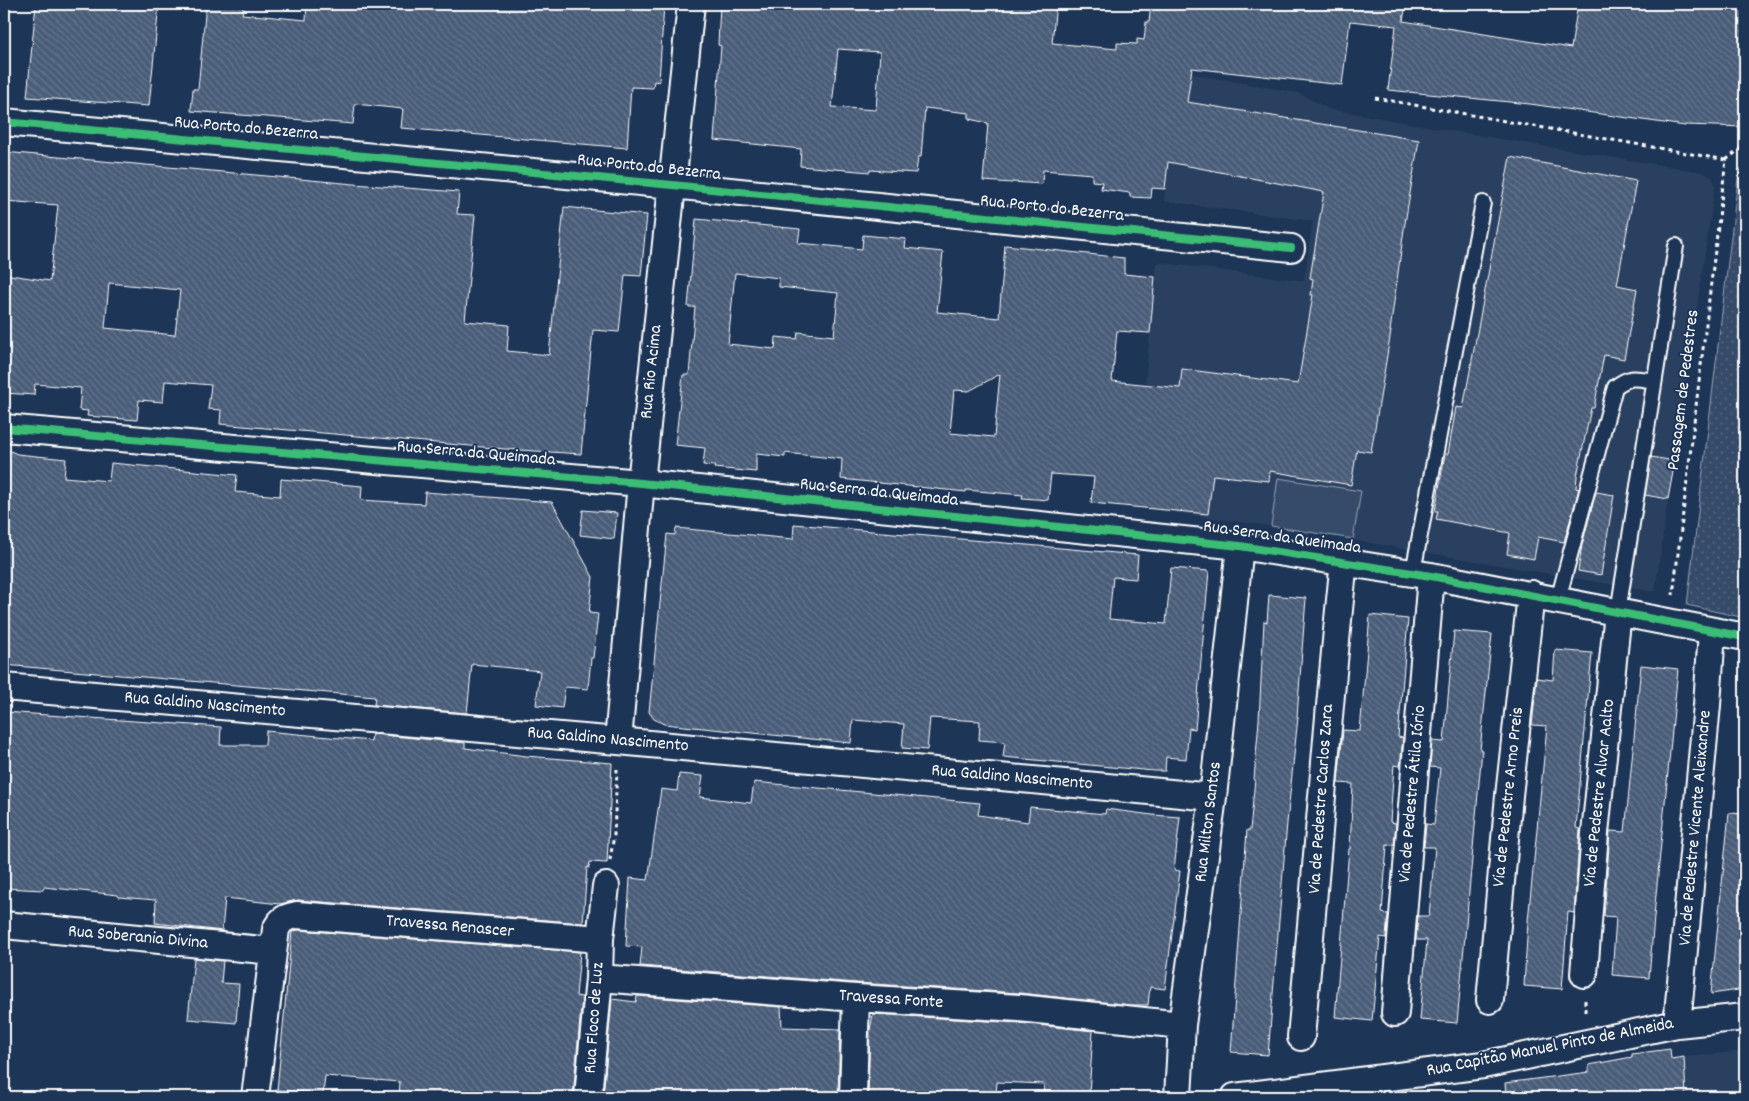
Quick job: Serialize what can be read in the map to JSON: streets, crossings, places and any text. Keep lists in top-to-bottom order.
{
  "streets": {
    "street": [
      "Rua Porto do Bezerra",
      "Rua Rio Acima",
      "Rua Serra da Queimada",
      "Rua Galdino Nascimento",
      "Via de Pedestre Alvar Aalto",
      "Via de Pedestre Átila Iório",
      "Via de Pedestre Arno Preis",
      "Via de Pedestre Carlos Zara",
      "Rua Milton Santos",
      "Via de Pedestre Vicente Aleixandre",
      "Travessa Renascer",
      "Rua Soberania Divina",
      "Travessa Fonte",
      "Rua Floco de Luz",
      "Rua Capitão Manuel Pinto de Almeida"
    ],
    "path": ["Passagem de Pedestres"]
  },
  "crossings": [
    ["Rua Porto do Bezerra", "Rua Rio Acima"],
    ["Rua Rio Acima", "Rua Serra da Queimada"],
    ["Rua Rio Acima", "Rua Galdino Nascimento"],
    ["Passagem de Pedestres", "Rua Serra da Queimada"],
    ["Rua Serra da Queimada", "Via de Pedestre Alvar Aalto"],
    ["Rua Serra da Queimada", "Via de Pedestre Átila Iório"],
    ["Rua Serra da Queimada", "Via de Pedestre Arno Preis"],
    ["Rua Serra da Queimada", "Via de Pedestre Carlos Zara"],
    ["Rua Serra da Queimada", "Rua Milton Santos"],
    ["Rua Serra da Queimada", "Via de Pedestre Vicente Aleixandre"],
    ["Rua Galdino Nascimento", "Rua Milton Santos"],
    ["Rua Milton Santos", "Travessa Fonte"],
    ["Via de Pedestre Vicente Aleixandre", "Rua Capitão Manuel Pinto de Almeida"],
    ["Travessa Renascer", "Rua Soberania Divina"],
    ["Travessa Renascer", "Rua Floco de Luz"],
    ["Travessa Fonte", "Rua Floco de Luz"]
  ]
}
